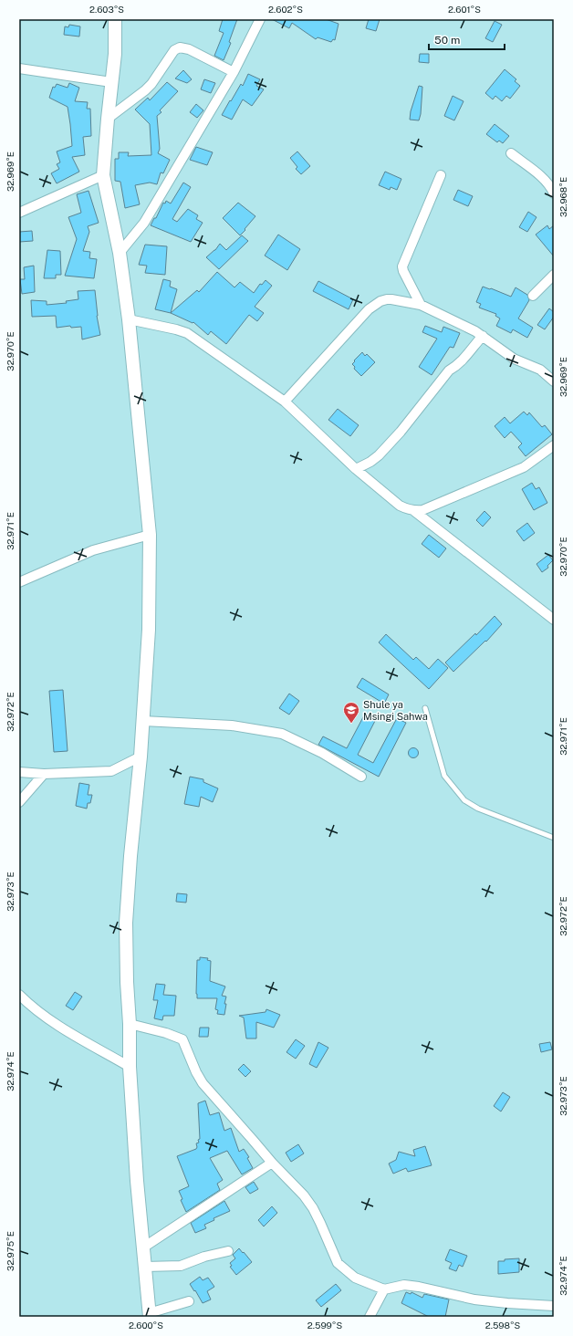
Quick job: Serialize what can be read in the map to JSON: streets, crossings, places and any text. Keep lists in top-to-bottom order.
{
  "places": {
    "school or university": ["Shule ya Msingi Sahwa"]
  },
  "scale_bar": "50 m",
  "coordinates": [
    "2.603°S",
    "2.602°S",
    "2.601°S",
    "32.969°E",
    "32.968°E",
    "32.970°E",
    "32.971°E",
    "32.972°E",
    "32.973°E",
    "32.974°E",
    "32.975°E",
    "2.600°S",
    "2.599°S",
    "2.598°S"
  ]
}
